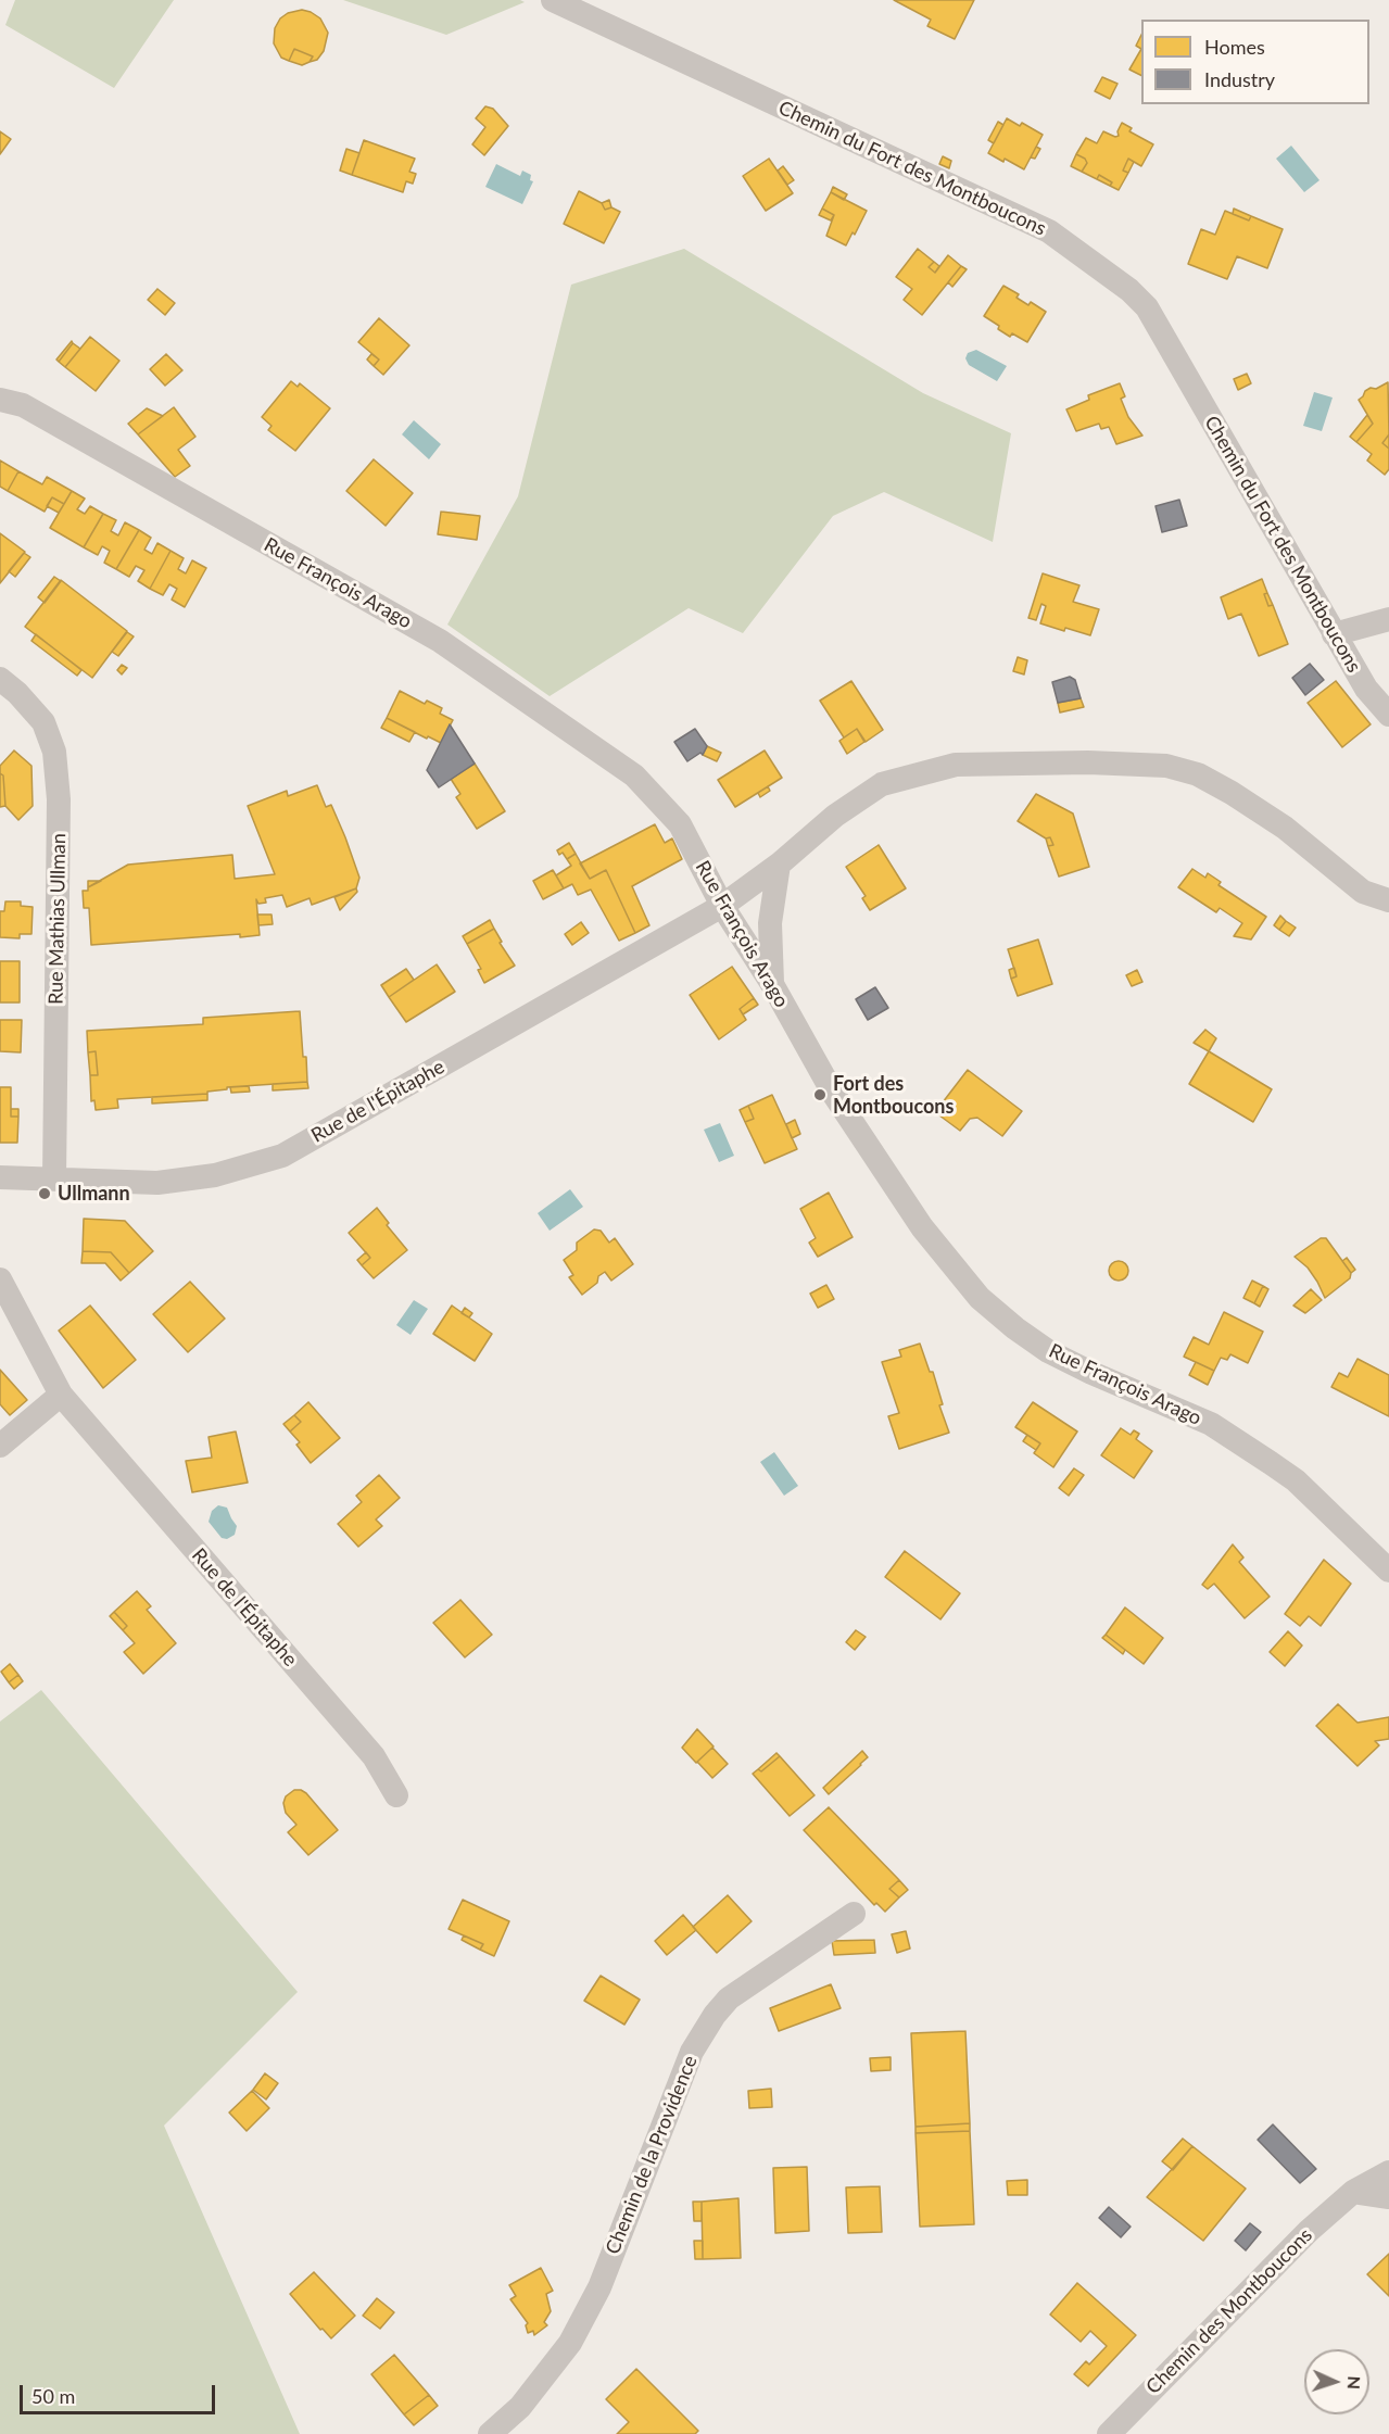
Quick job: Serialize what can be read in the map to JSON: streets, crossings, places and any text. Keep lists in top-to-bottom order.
{
  "streets": {
    "street": [
      "Chemin du Fort des Montboucons",
      "Rue François Arago",
      "Rue Mathias Ullman",
      "Rue de l'Épitaphe",
      "Chemin de la Providence",
      "Chemin des Montboucons"
    ]
  },
  "crossings": [
    ["Rue François Arago", "Rue de l'Épitaphe"],
    ["Rue Mathias Ullman", "Rue de l'Épitaphe"]
  ],
  "places": ["Fort des Montboucons", "Ullmann"],
  "legend": ["Homes", "Industry"],
  "scale_bar": "50 m",
  "north": "right"
}
